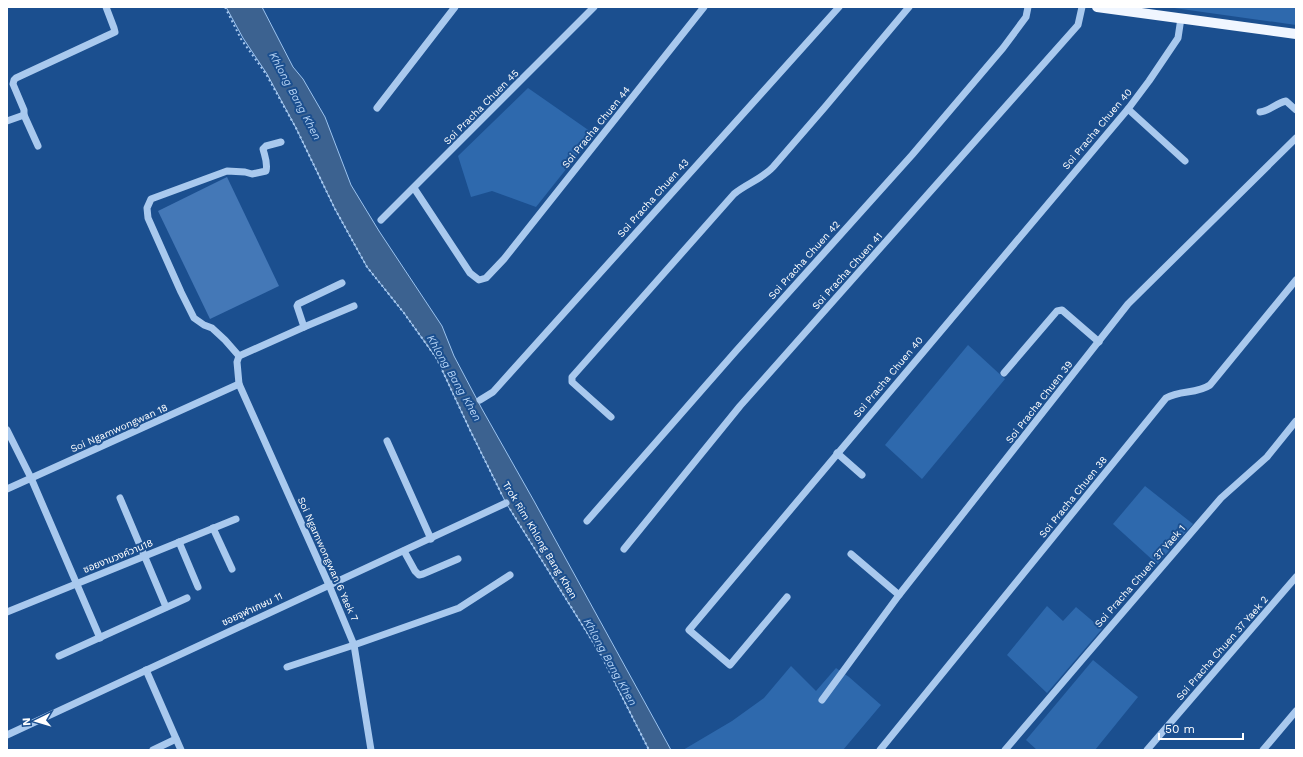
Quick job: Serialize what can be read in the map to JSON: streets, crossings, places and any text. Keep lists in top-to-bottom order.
{
  "streets": {
    "street": [
      "Soi Pracha Chuen 45",
      "Soi Pracha Chuen 44",
      "Soi Pracha Chuen 40",
      "Soi Pracha Chuen 43",
      "Soi Pracha Chuen 42",
      "Soi Pracha Chuen 41",
      "Soi Pracha Chuen 39",
      "Soi Ngamwongwan 18",
      "Soi Pracha Chuen 38",
      "ซอยงามวงค์วาน18",
      "Soi Ngamwongwan 6 Yaek 7",
      "Soi Pracha Chuen 37 Yaek 1",
      "ซอยจุฬาเกษม 11",
      "Soi Pracha Chuen 37 Yaek 2"
    ],
    "path": ["Trok Rim Khlong Bang Khen"]
  },
  "crossings": [
    ["Soi Pracha Chuen 45", "Soi Pracha Chuen 44"],
    ["Soi Ngamwongwan 18", "Soi Ngamwongwan 6 Yaek 7"],
    ["Trok Rim Khlong Bang Khen", "ซอยจุฬาเกษม 11"],
    ["Soi Ngamwongwan 6 Yaek 7", "ซอยจุฬาเกษม 11"]
  ],
  "water": ["Khlong Bang Khen"],
  "scale_bar": "50 m",
  "north": "left"
}
